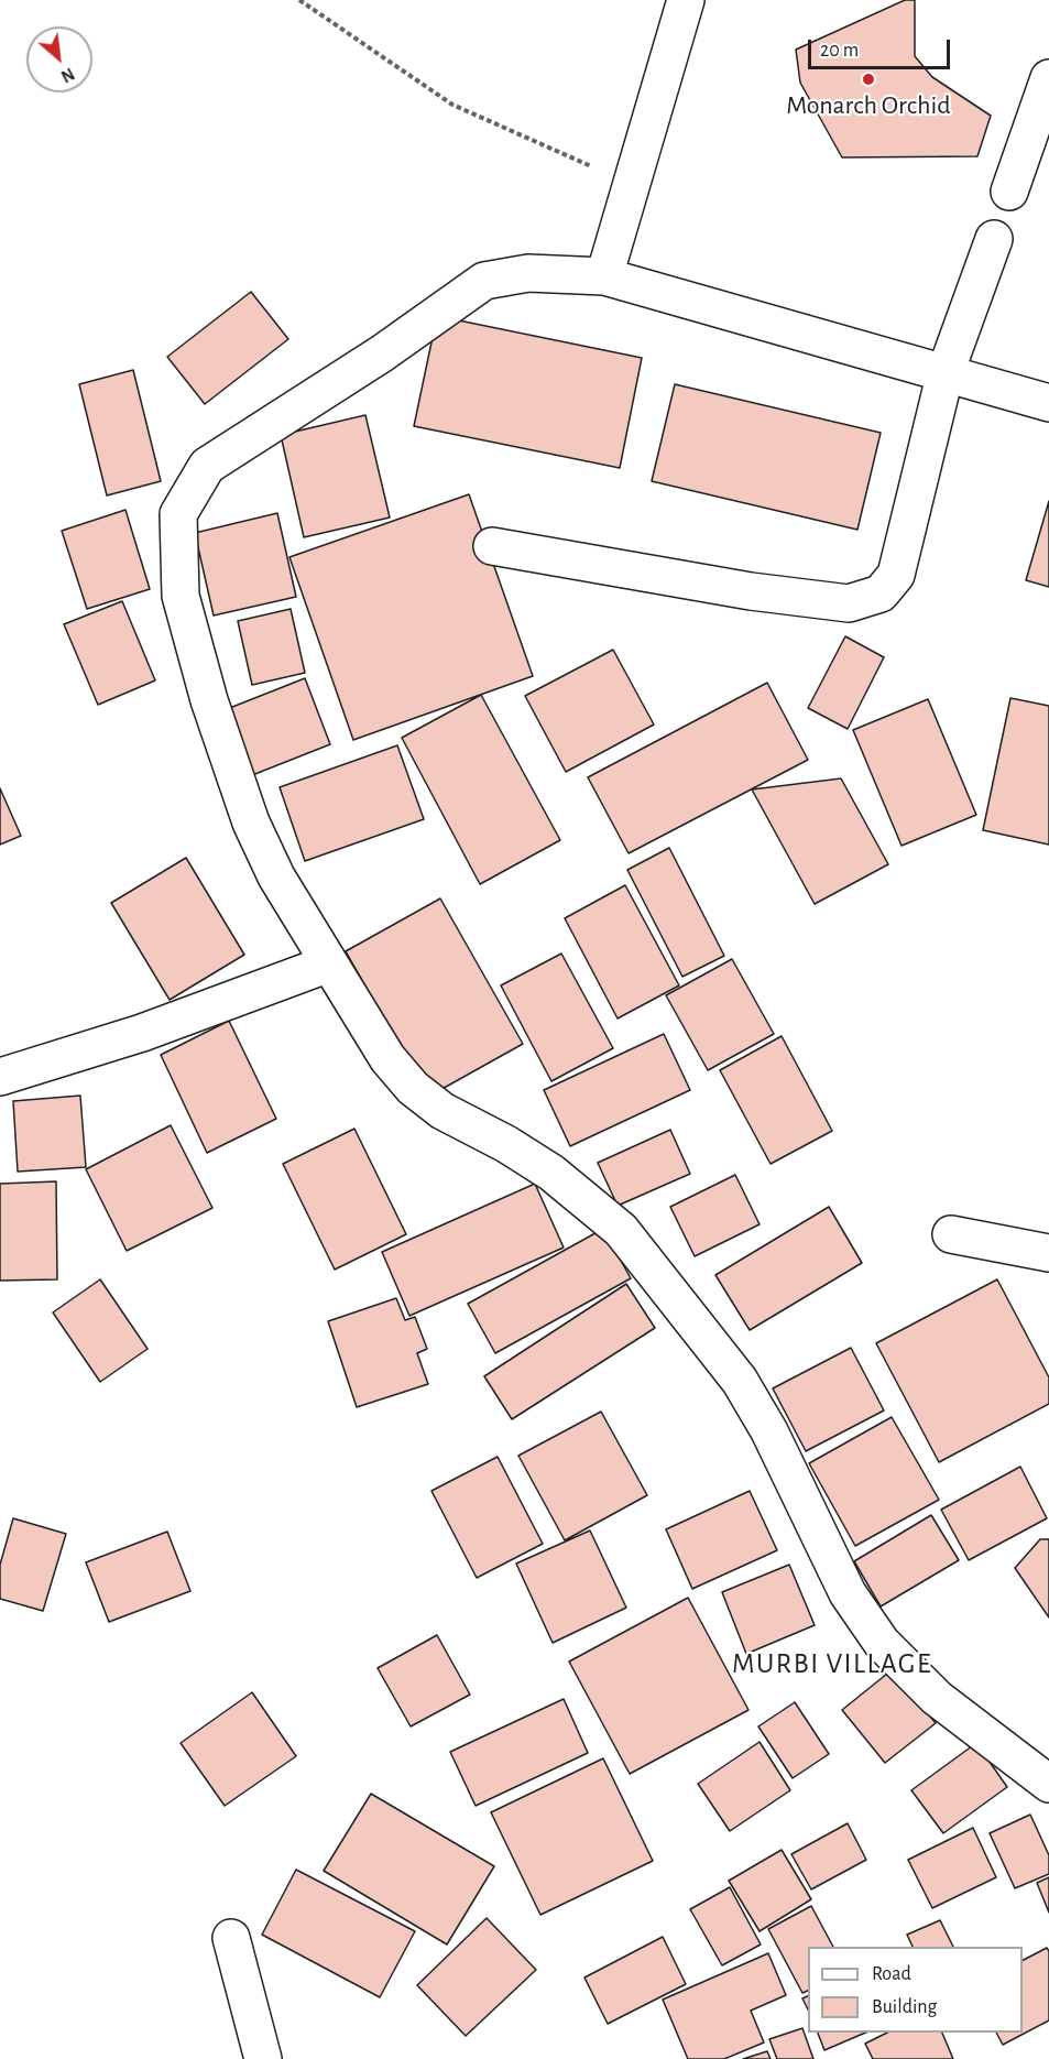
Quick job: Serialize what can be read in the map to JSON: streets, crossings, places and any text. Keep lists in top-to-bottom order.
{
  "districts": ["MURBI VILLAGE"],
  "places": ["Monarch Orchid"],
  "legend": ["Road", "Building"],
  "scale_bar": "20 m",
  "north": "bottom right"
}
